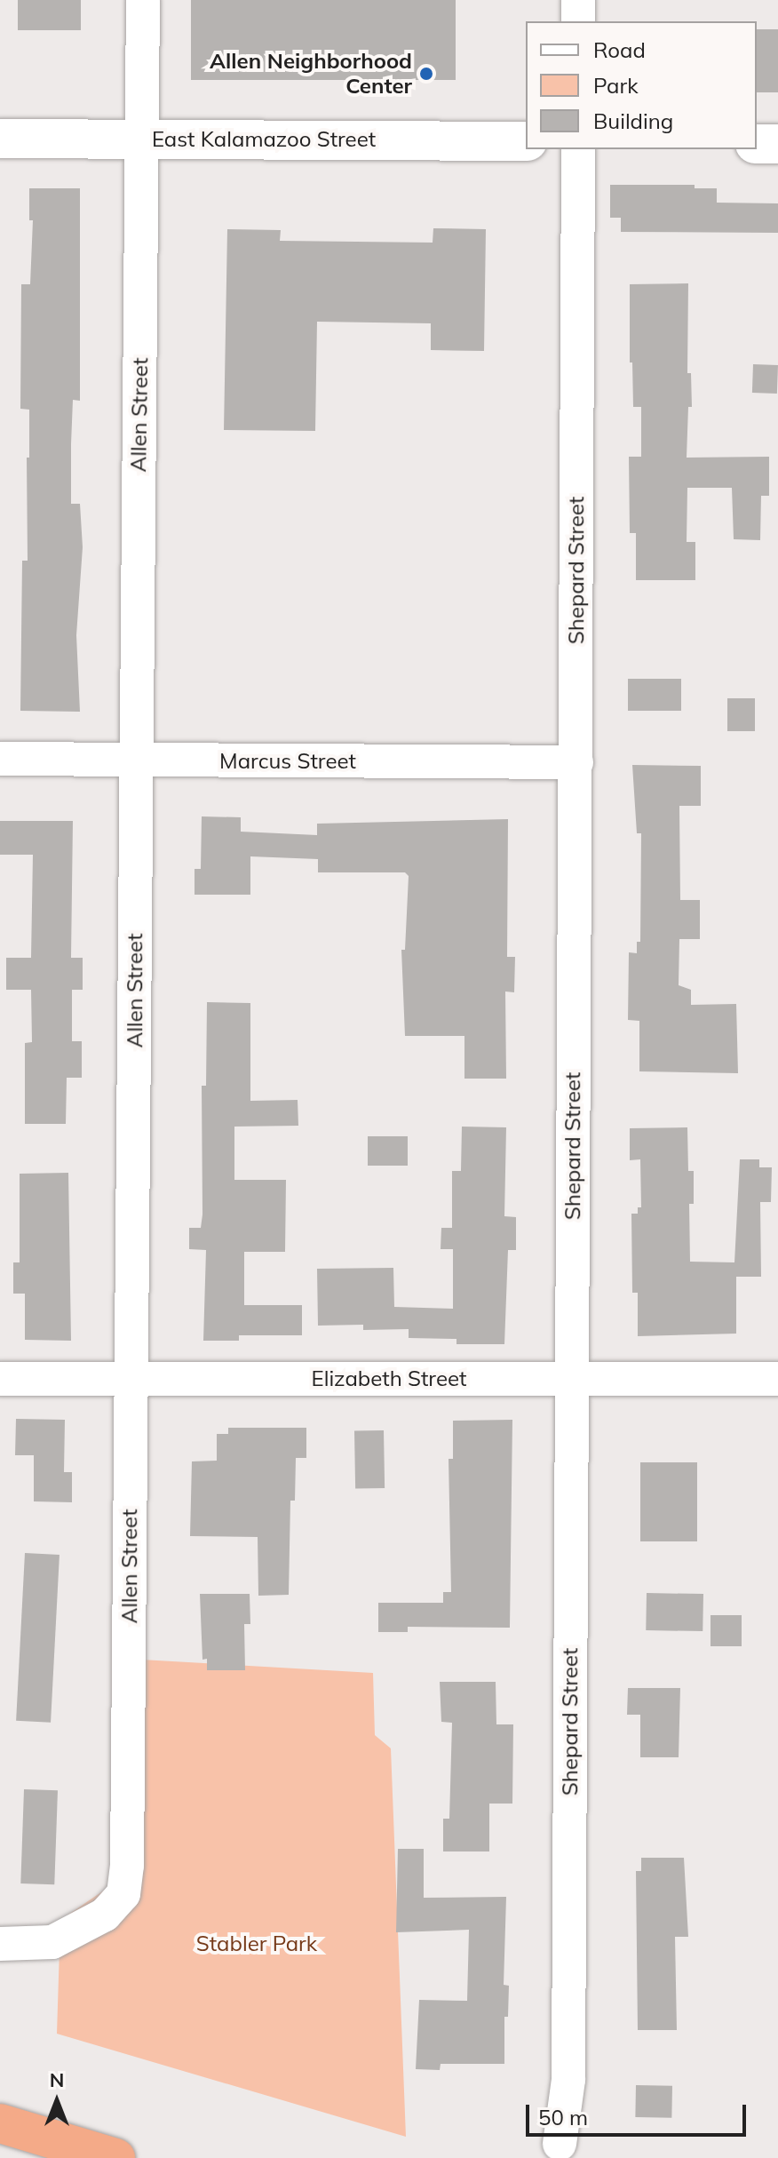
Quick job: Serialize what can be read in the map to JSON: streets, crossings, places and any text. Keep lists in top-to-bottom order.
{
  "streets": {
    "street": [
      "East Kalamazoo Street",
      "Allen Street",
      "Shepard Street",
      "Marcus Street",
      "Elizabeth Street"
    ]
  },
  "crossings": [
    ["East Kalamazoo Street", "Allen Street"],
    ["Allen Street", "Marcus Street"],
    ["Allen Street", "Elizabeth Street"],
    ["Shepard Street", "Marcus Street"],
    ["Shepard Street", "Elizabeth Street"]
  ],
  "parks": ["Stabler Park"],
  "places": ["Allen Neighborhood Center"],
  "legend": ["Road", "Park", "Building"],
  "scale_bar": "50 m",
  "north": "top"
}
